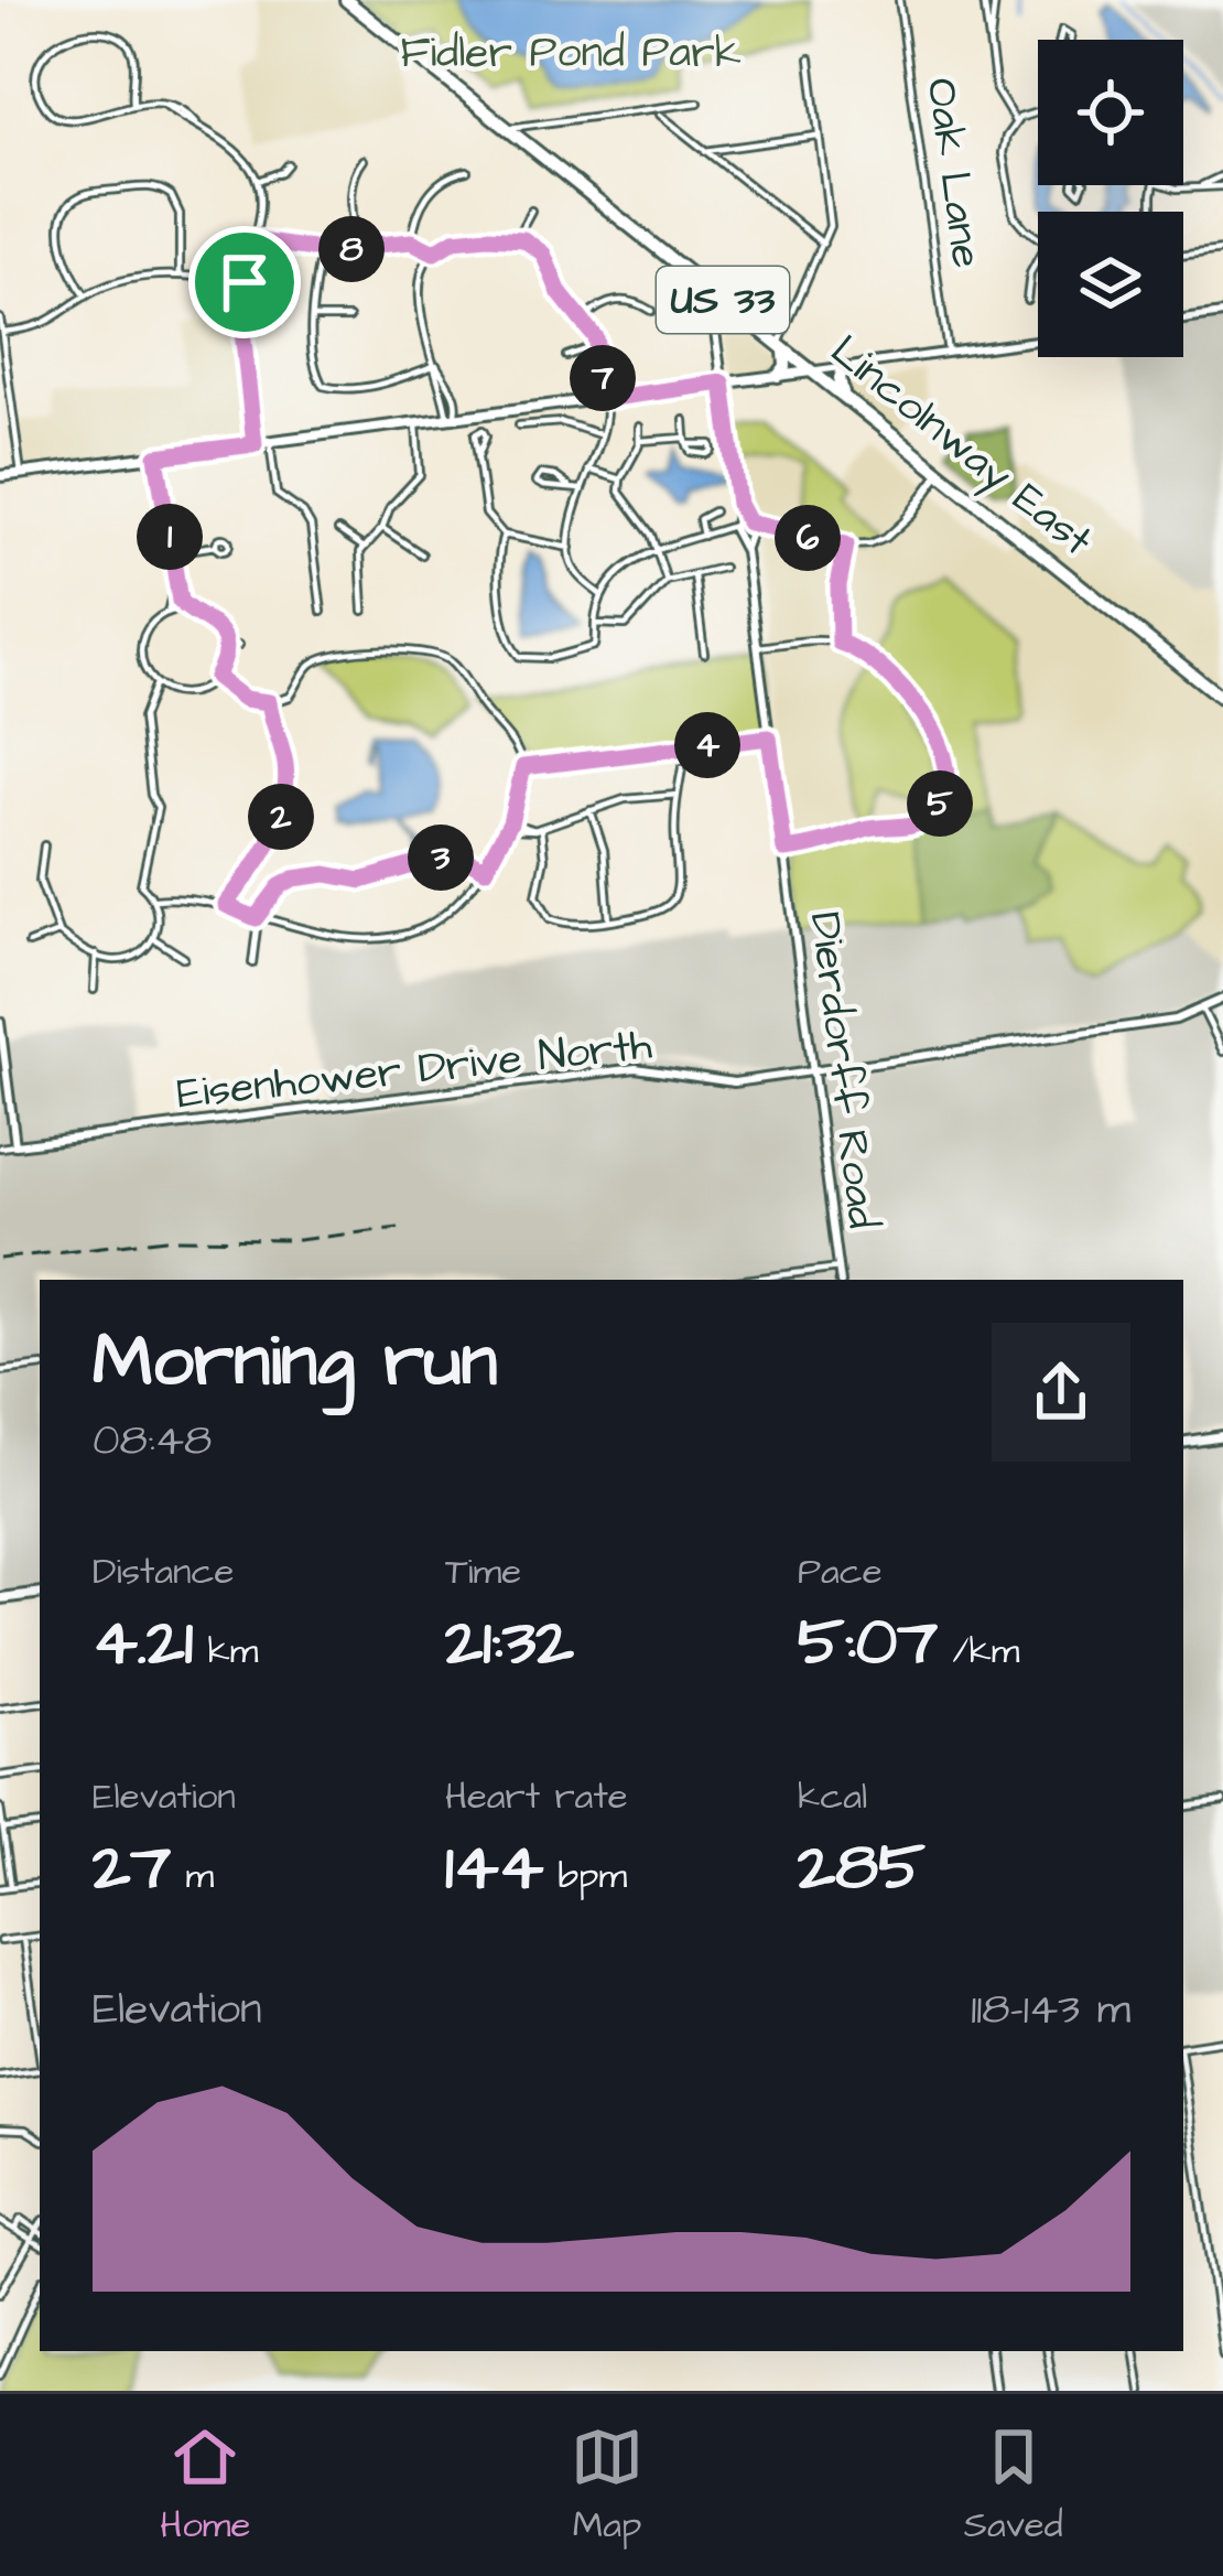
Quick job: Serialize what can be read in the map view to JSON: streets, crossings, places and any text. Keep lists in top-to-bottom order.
{
  "streets": {
    "highway": ["US 33", "Lincolnway East"],
    "street": ["Oak Lane", "Eisenhower Drive North", "Dierdorff Road"]
  },
  "crossings": [
    ["Eisenhower Drive North", "Dierdorff Road"]
  ],
  "parks": ["Fidler Pond Park"],
  "page": {
    "pins": [
      "8",
      "7",
      "1",
      "6",
      "4",
      "5",
      "2",
      "3"
    ],
    "heading": ["Morning run", "08:48"],
    "stats": [
      ["Distance", "4.21 km"],
      ["Time", "21:32"],
      ["Pace", "5:07 /km"],
      ["Elevation", "27 m"],
      ["Heart rate", "144 bpm"],
      ["kcal", "285"]
    ],
    "chart": ["Elevation", "118–143 m"],
    "tabs": ["Home", "Map", "Saved"]
  }
}
